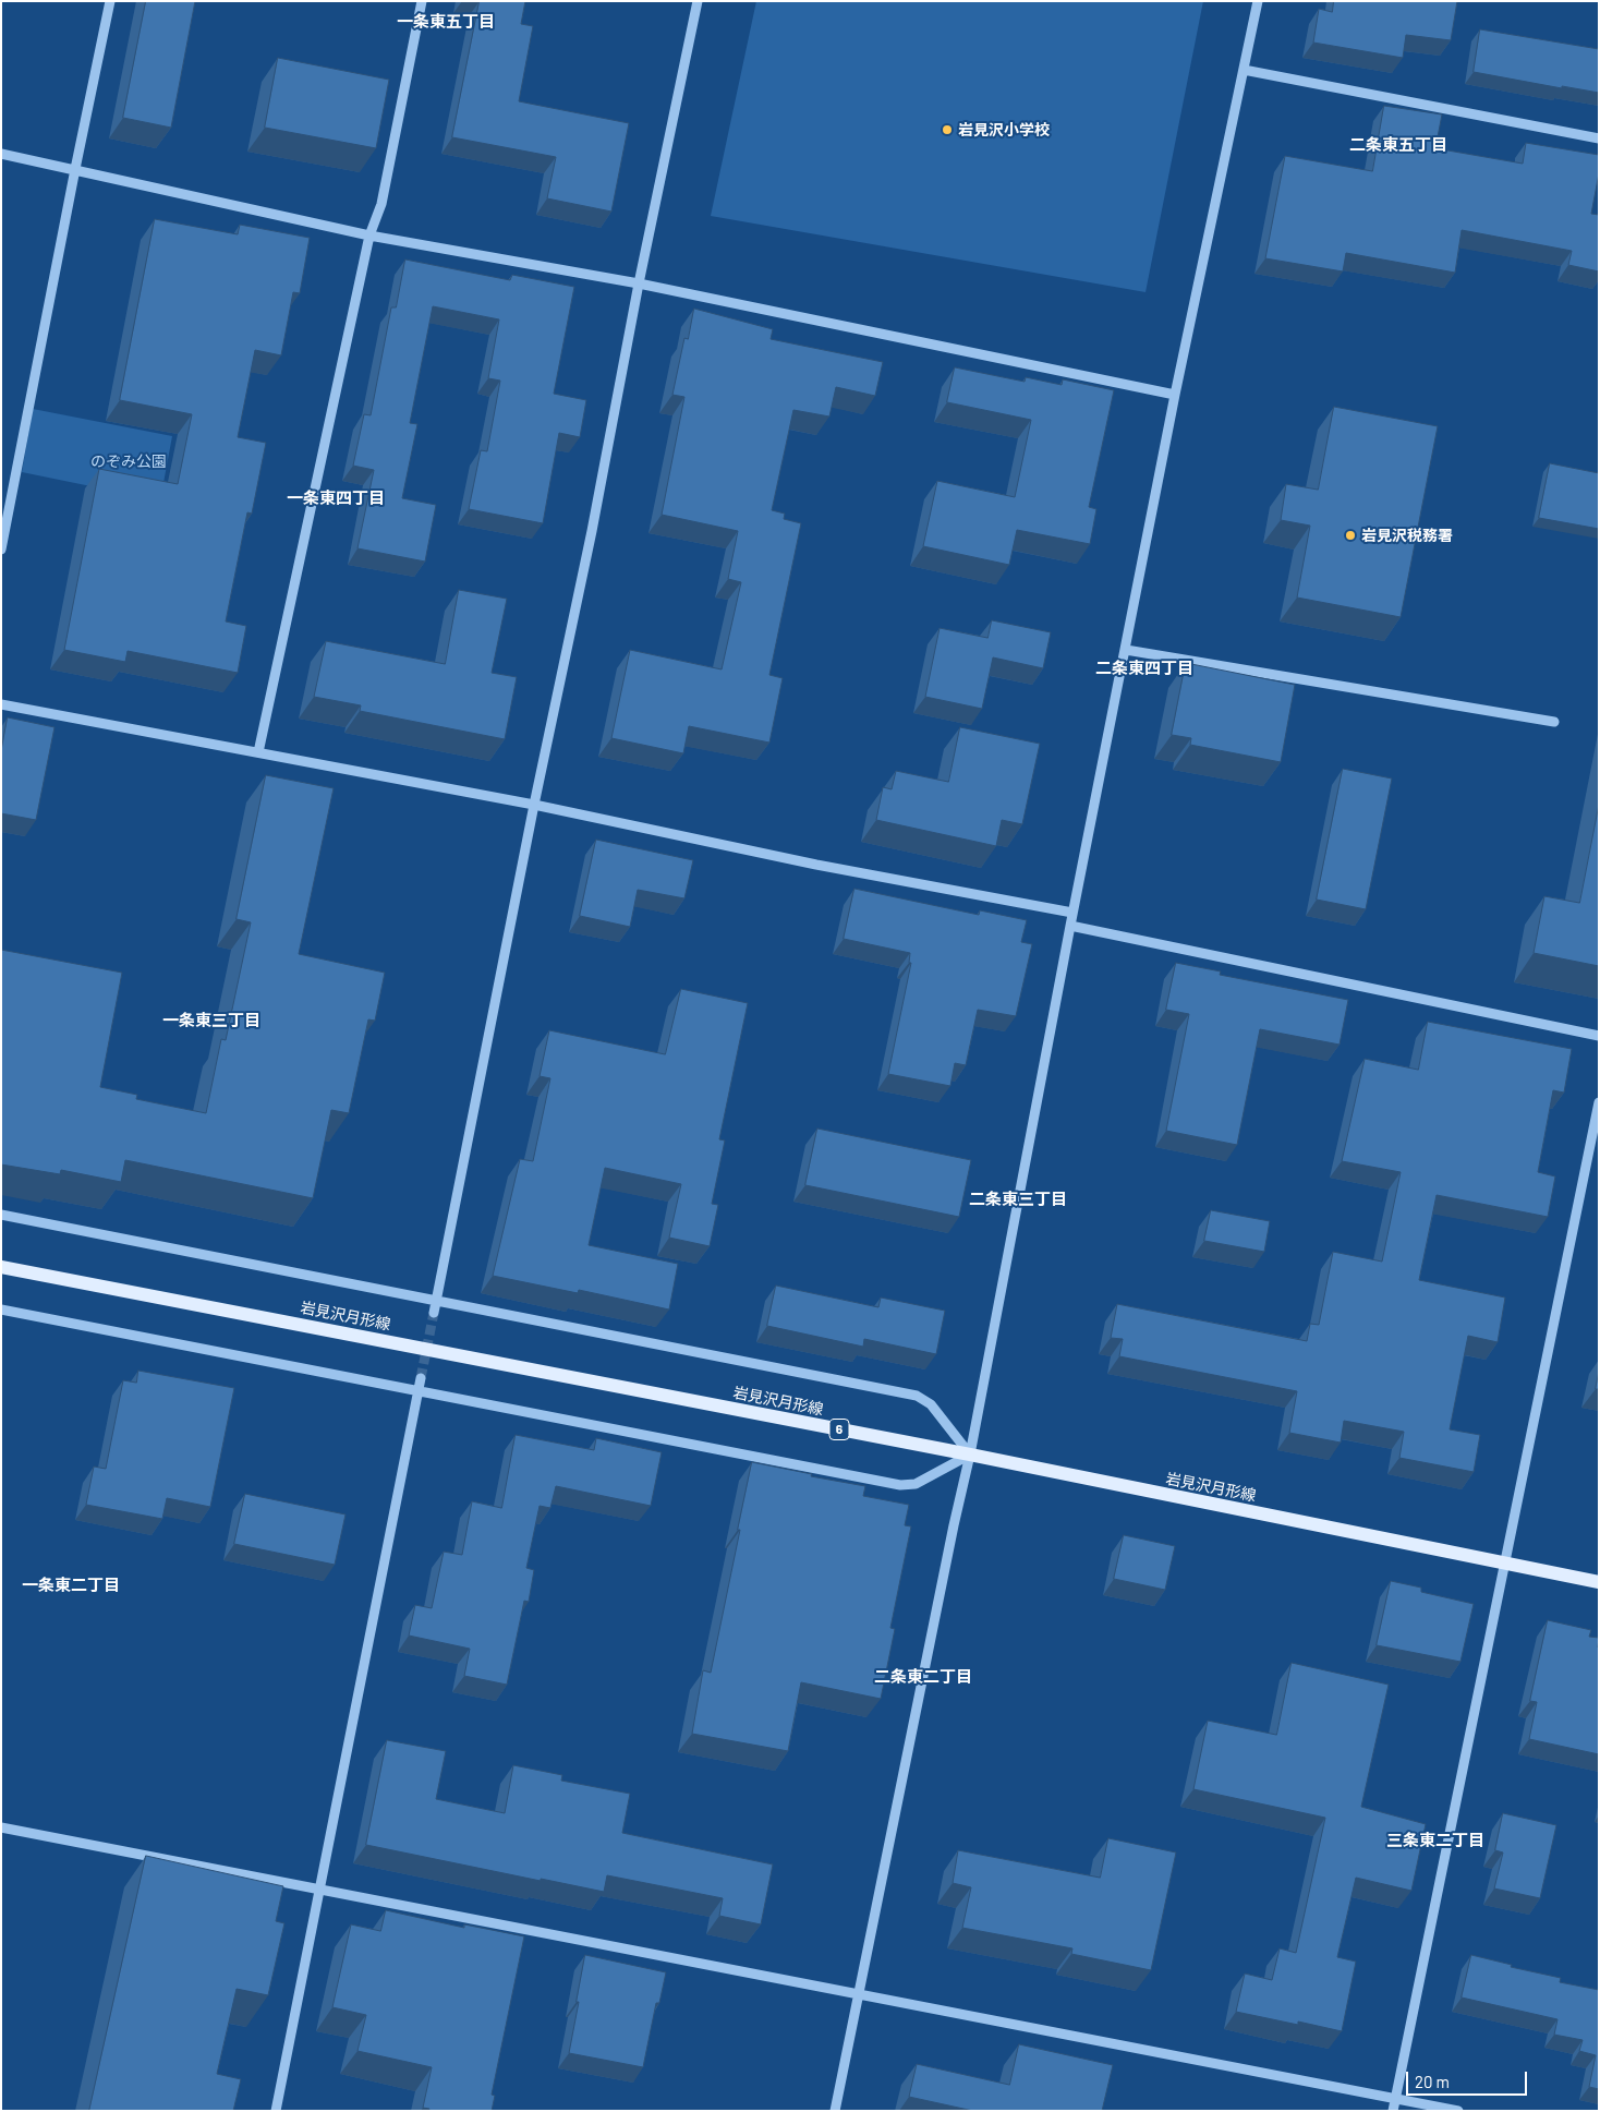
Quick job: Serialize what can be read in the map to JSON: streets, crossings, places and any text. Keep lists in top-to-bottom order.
{
  "streets": {
    "main road": ["岩見沢月形線", "6"]
  },
  "districts": [
    "一条東五丁目",
    "二条東五丁目",
    "一条東四丁目",
    "二条東四丁目",
    "一条東三丁目",
    "二条東三丁目",
    "一条東二丁目",
    "二条東二丁目",
    "三条東二丁目"
  ],
  "parks": ["のぞみ公園"],
  "places": ["岩見沢小学校", "岩見沢税務署"],
  "scale_bar": "20 m"
}
